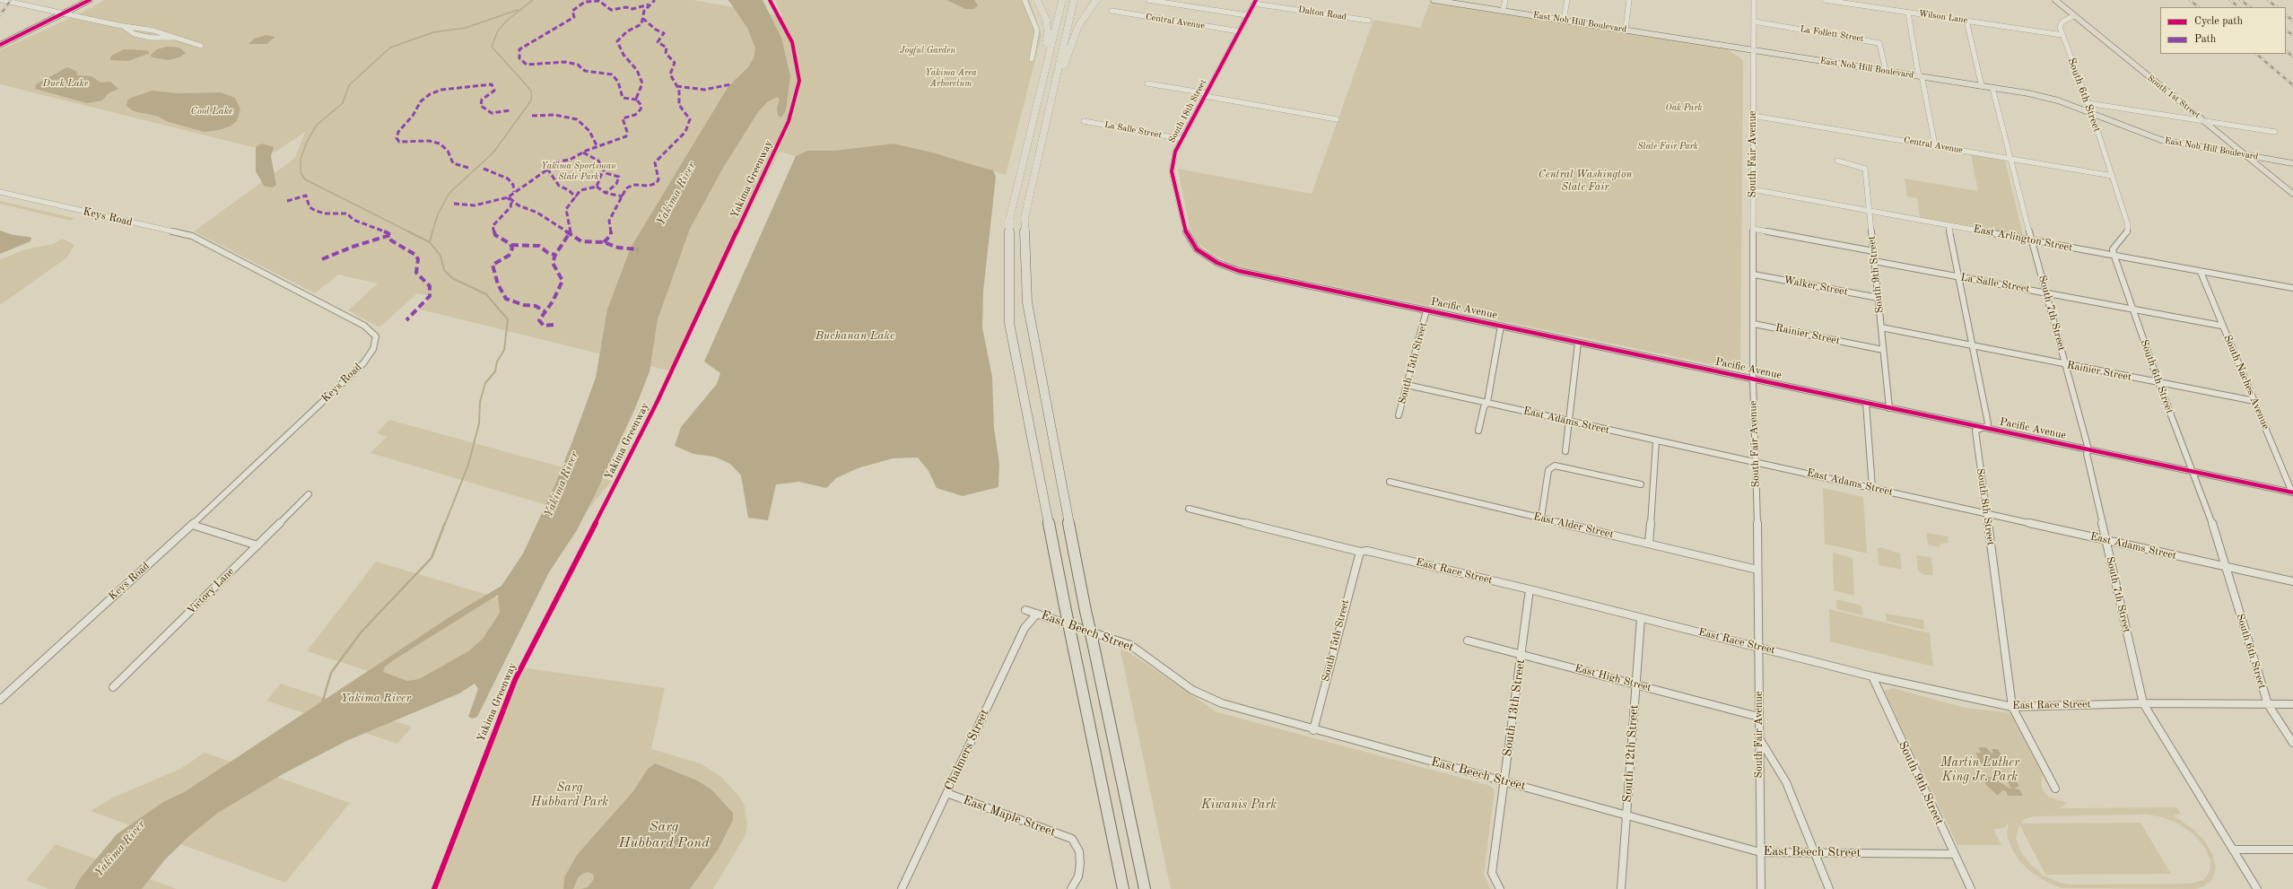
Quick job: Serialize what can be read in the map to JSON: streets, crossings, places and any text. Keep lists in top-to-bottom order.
{
  "streets": {
    "main road": ["East Nob Hill Boulevard", "South 1st Street"],
    "street": [
      "Dalton Road",
      "Wilson Lane",
      "Central Avenue",
      "La Follett Street",
      "South 6th Street",
      "South 18th Street",
      "La Salle Street",
      "South Fair Avenue",
      "Keys Road",
      "East Arlington Street",
      "South 9th Street",
      "Walker Street",
      "Pacific Avenue",
      "South 7th Street",
      "Rainier Street",
      "South 15th Street",
      "South Naches Avenue",
      "East Adams Street",
      "South 8th Street",
      "East Alder Street",
      "East Race Street",
      "Victory Lane",
      "East Beech Street",
      "East High Street",
      "South 13th Street",
      "Chalmers Street",
      "South 12th Street",
      "East Maple Street"
    ],
    "cycle path": ["Yakima Greenway"]
  },
  "crossings": [
    ["Dalton Road", "South 18th Street"],
    ["Wilson Lane", "South 6th Street"],
    ["Central Avenue", "South 6th Street"],
    ["Central Avenue", "South 18th Street"],
    ["Central Avenue", "South Fair Avenue"],
    ["Central Avenue", "South 7th Street"],
    ["East Nob Hill Boulevard", "La Follett Street"],
    ["East Nob Hill Boulevard", "South 6th Street"],
    ["East Nob Hill Boulevard", "South 1st Street"],
    ["East Nob Hill Boulevard", "South Fair Avenue"],
    ["East Nob Hill Boulevard", "South 7th Street"],
    ["La Follett Street", "South Fair Avenue"],
    ["South 6th Street", "La Salle Street"],
    ["South 6th Street", "East Arlington Street"],
    ["South 6th Street", "Pacific Avenue"],
    ["South 6th Street", "Rainier Street"],
    ["South 6th Street", "East Adams Street"],
    ["South 6th Street", "East Race Street"],
    ["South 18th Street", "La Salle Street"],
    ["South 18th Street", "Pacific Avenue"],
    ["La Salle Street", "South 9th Street"],
    ["La Salle Street", "South 7th Street"],
    ["La Salle Street", "South Naches Avenue"],
    ["La Salle Street", "South 8th Street"],
    ["South Fair Avenue", "East Arlington Street"],
    ["South Fair Avenue", "Walker Street"],
    ["South Fair Avenue", "Pacific Avenue"],
    ["South Fair Avenue", "Rainier Street"],
    ["South Fair Avenue", "East Adams Street"],
    ["South Fair Avenue", "East Alder Street"],
    ["South Fair Avenue", "East Race Street"],
    ["South Fair Avenue", "East Beech Street"],
    ["South Fair Avenue", "East High Street"],
    ["East Arlington Street", "South 9th Street"],
    ["East Arlington Street", "South 7th Street"],
    ["East Arlington Street", "South Naches Avenue"],
    ["East Arlington Street", "South 8th Street"],
    ["South 9th Street", "Walker Street"],
    ["South 9th Street", "Pacific Avenue"],
    ["South 9th Street", "Rainier Street"],
    ["South 9th Street", "East Race Street"],
    ["South 9th Street", "East Beech Street"],
    ["Pacific Avenue", "South 7th Street"],
    ["Pacific Avenue", "South 15th Street"],
    ["Pacific Avenue", "South Naches Avenue"],
    ["Pacific Avenue", "South 8th Street"],
    ["South 7th Street", "Rainier Street"],
    ["South 7th Street", "East Adams Street"],
    ["South 7th Street", "East Race Street"],
    ["Rainier Street", "South Naches Avenue"],
    ["Rainier Street", "South 8th Street"],
    ["South 15th Street", "East Adams Street"],
    ["South 15th Street", "East Race Street"],
    ["South 15th Street", "East Beech Street"],
    ["East Adams Street", "South 8th Street"],
    ["South 8th Street", "East Race Street"],
    ["East Race Street", "South 13th Street"],
    ["East Race Street", "South 12th Street"],
    ["East Beech Street", "South 13th Street"],
    ["East Beech Street", "Chalmers Street"],
    ["East Beech Street", "South 12th Street"],
    ["East High Street", "South 13th Street"],
    ["East High Street", "South 12th Street"],
    ["Chalmers Street", "East Maple Street"]
  ],
  "water": [
    "Duck Lake",
    "Cool Lake",
    "Yakima River",
    "Buchanan Lake",
    "Sarg Hubbard Pond"
  ],
  "parks": [
    "Joyful Garden",
    "Yakima Area Arboretum",
    "Oak Park",
    "State Fair Park",
    "Yakima Sportsman State Park",
    "Central Washington State Fair",
    "Martin Luther King Jr. Park",
    "Sarg Hubbard Park",
    "Kiwanis Park"
  ],
  "legend": ["Cycle path", "Path"]
}
